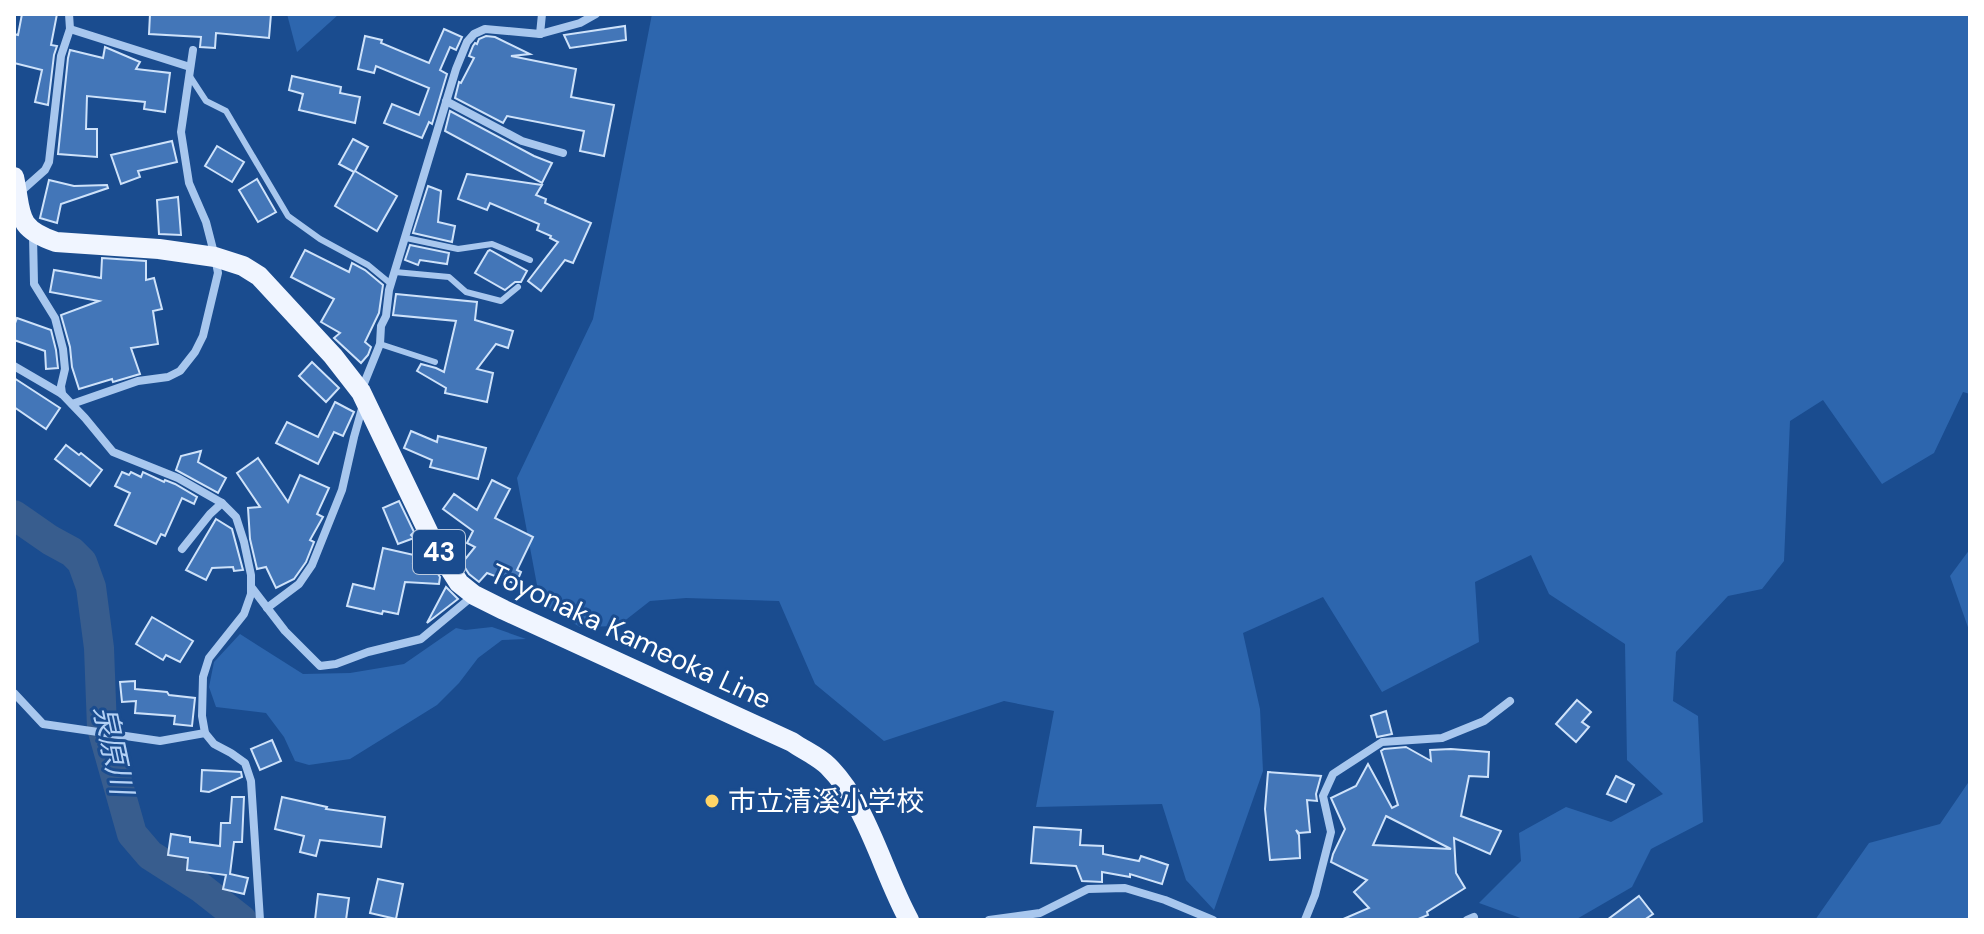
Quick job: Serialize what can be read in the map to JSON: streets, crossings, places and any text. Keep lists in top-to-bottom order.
{
  "streets": {
    "main road": ["43", "Toyonaka Kameoka Line"]
  },
  "water": ["泉原川"],
  "places": ["市立清溪小学校"]
}
